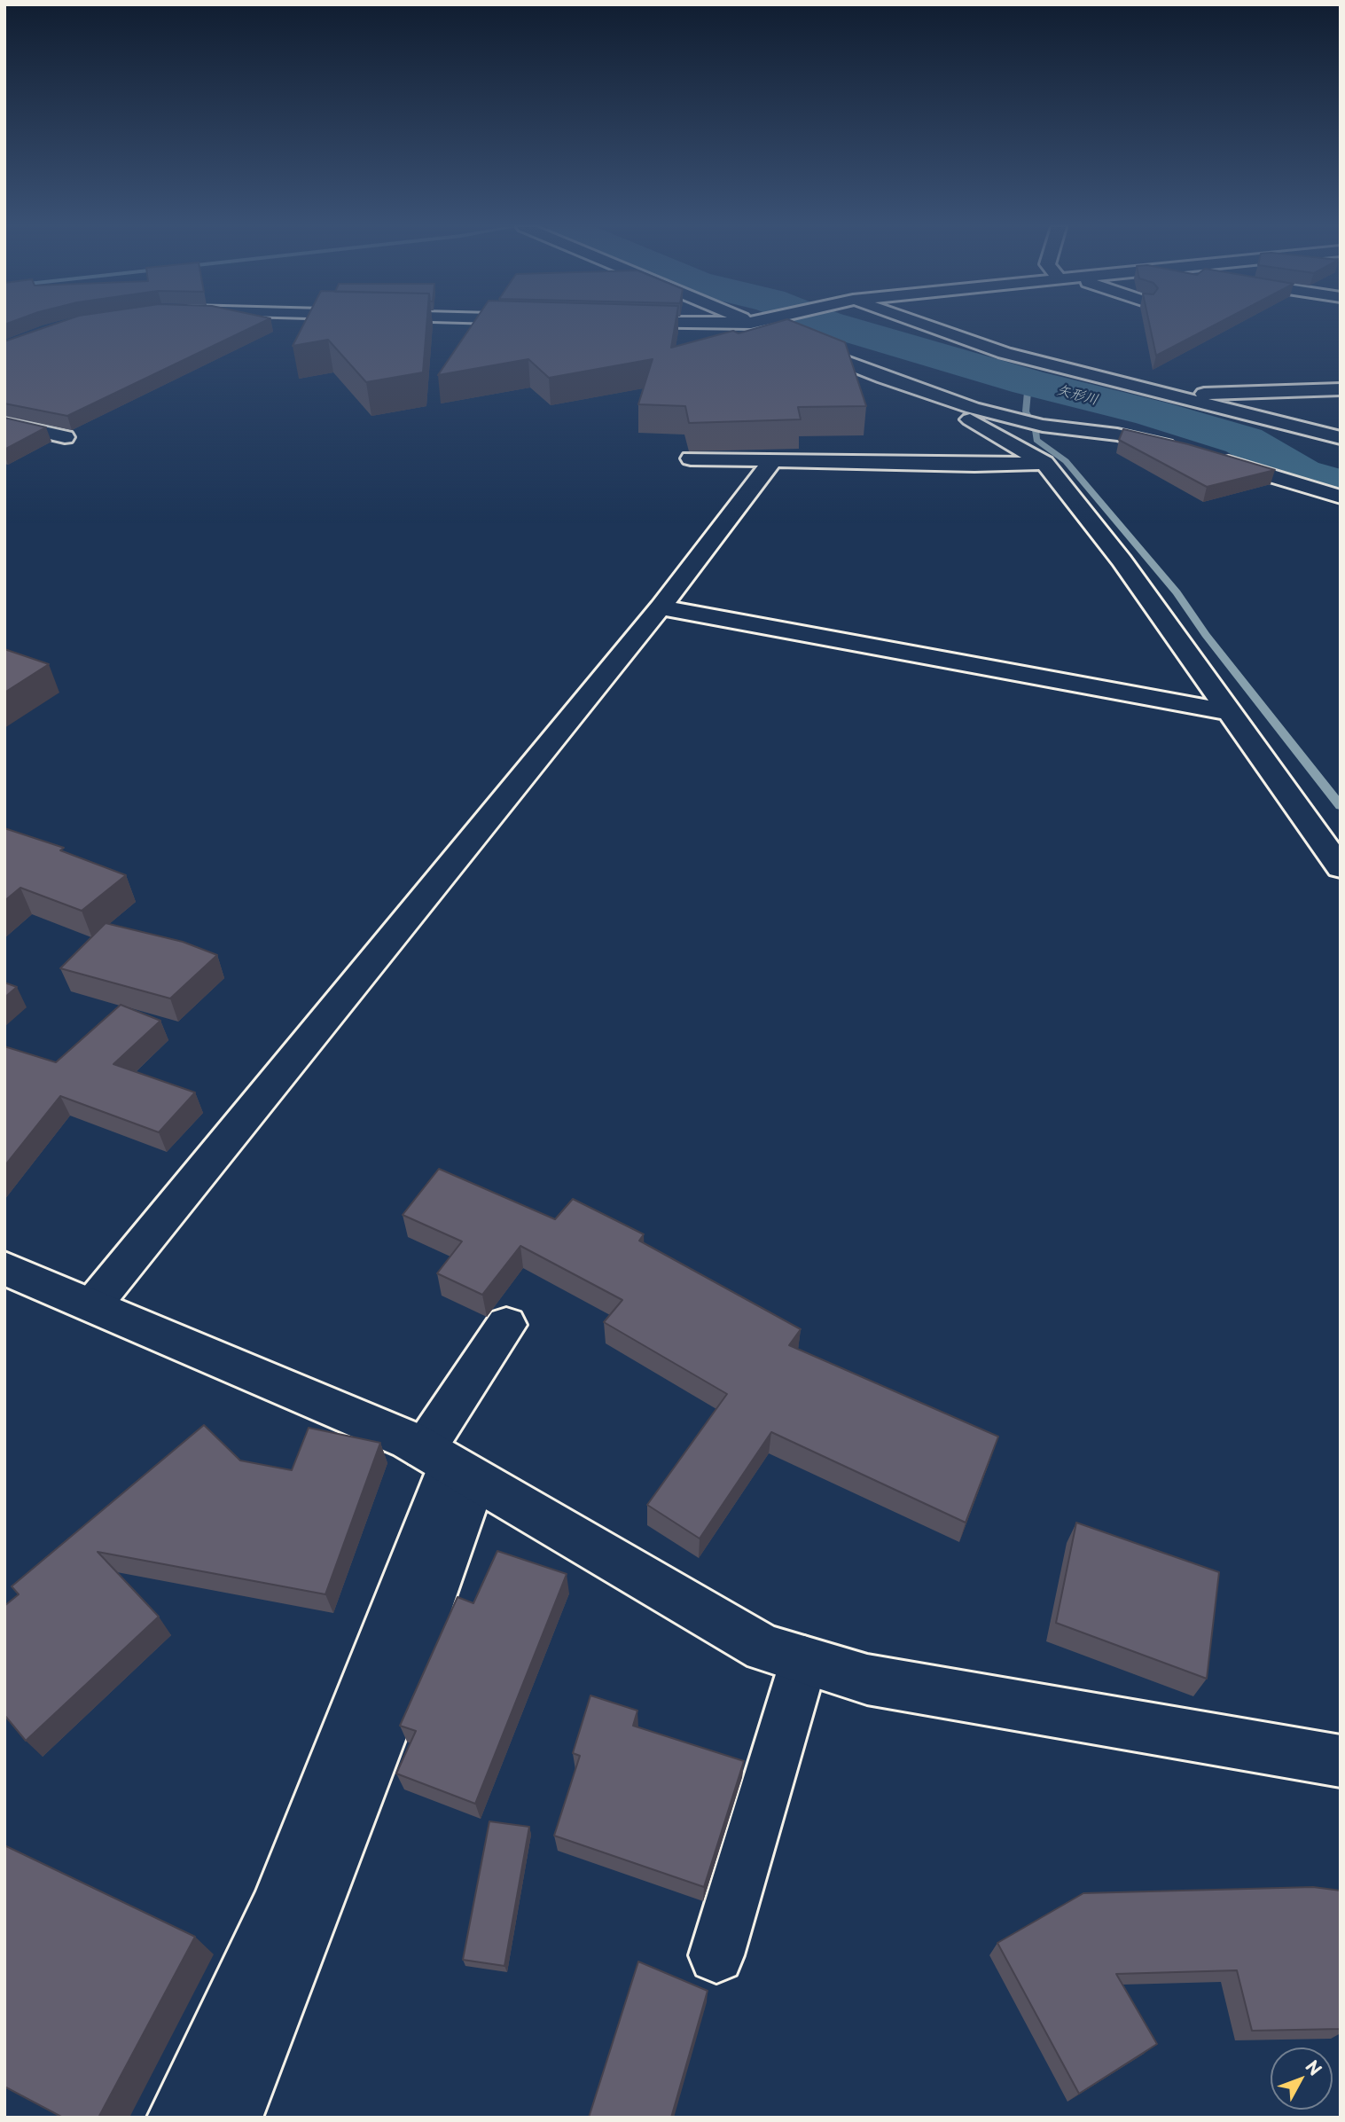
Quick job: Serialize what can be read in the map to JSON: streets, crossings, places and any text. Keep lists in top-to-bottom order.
{
  "water": ["矢形川"],
  "north": "top right"
}
